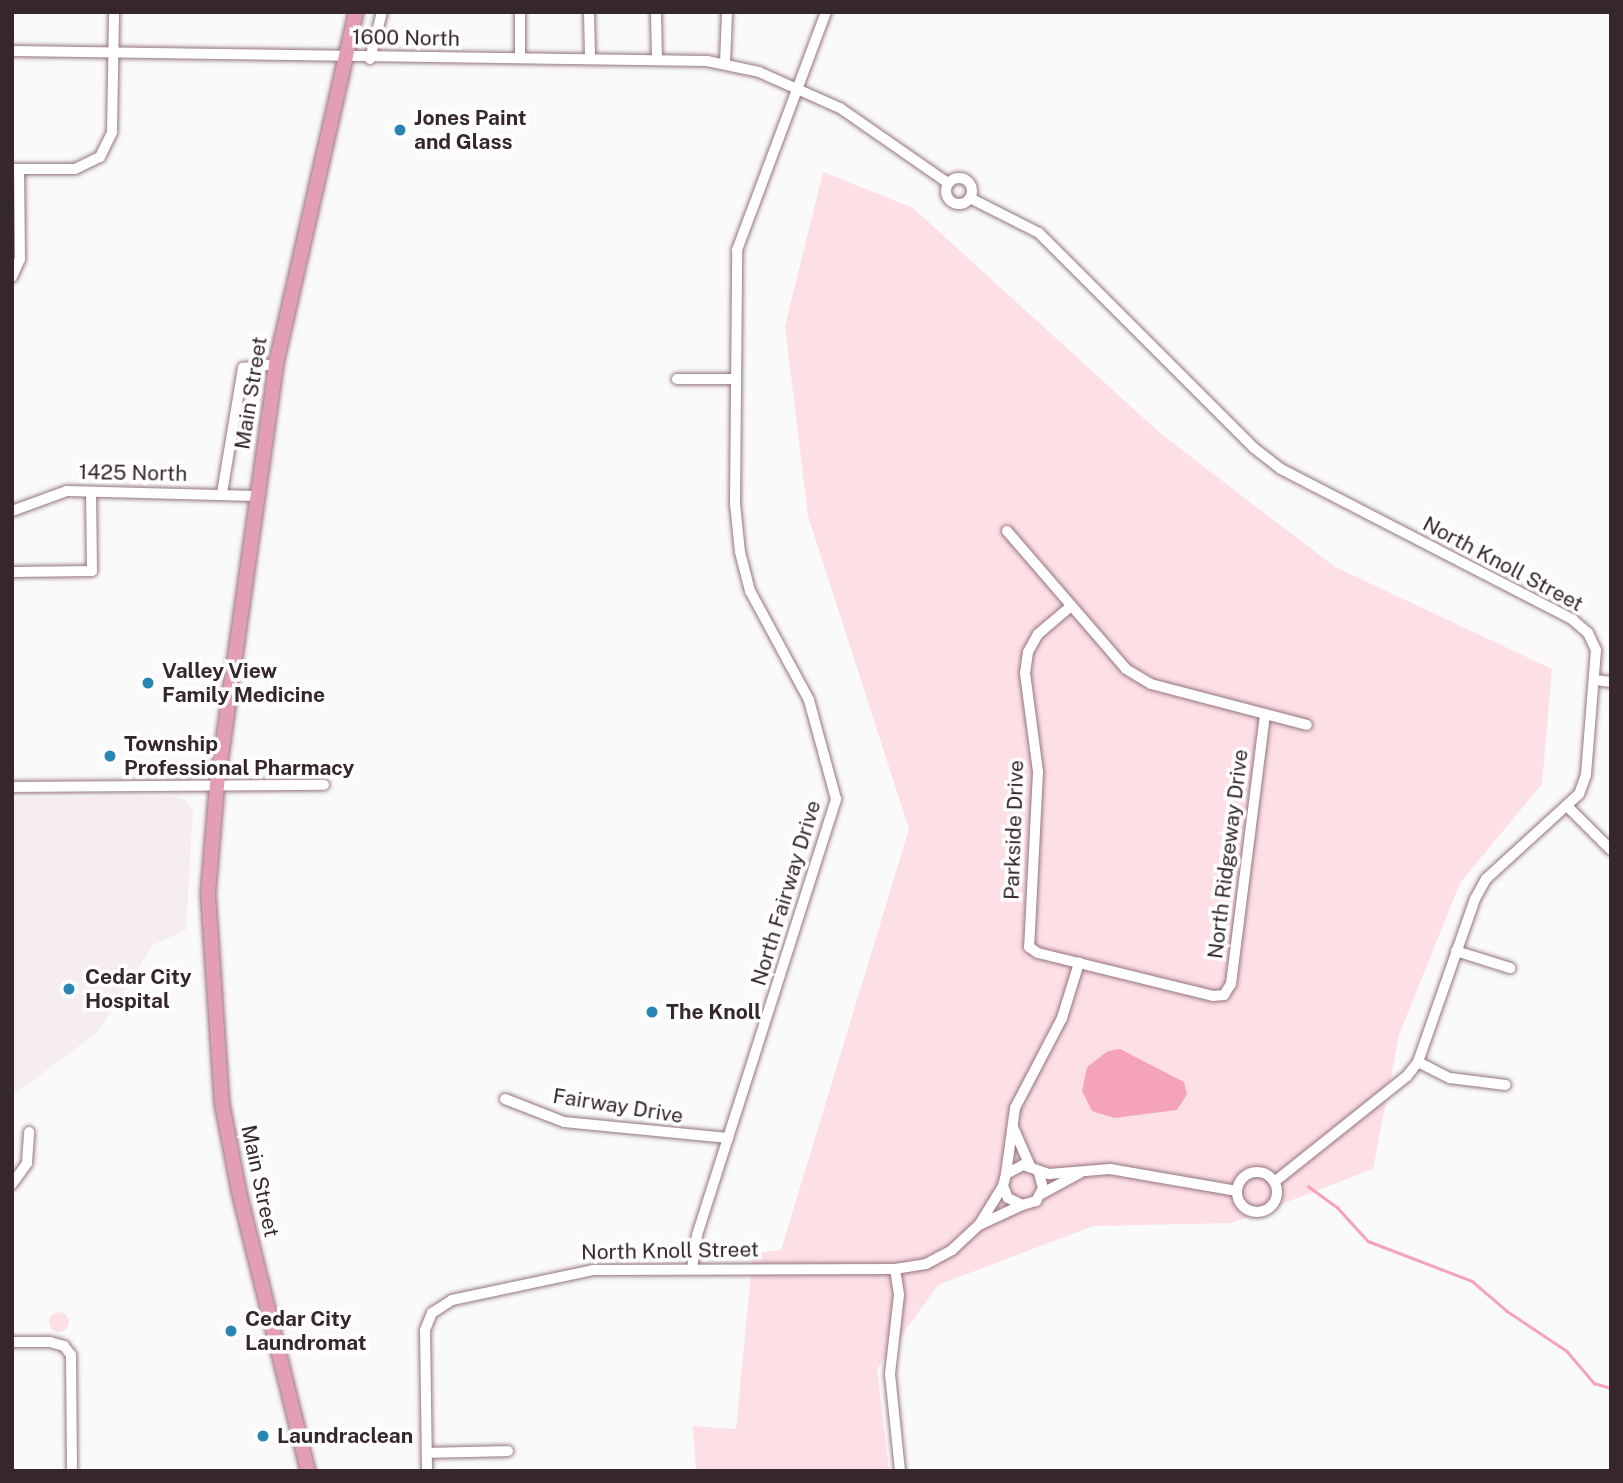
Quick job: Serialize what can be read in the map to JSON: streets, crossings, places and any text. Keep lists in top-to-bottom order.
{
  "streets": {
    "main road": ["Main Street"],
    "street": [
      "1600 North",
      "1425 North",
      "North Knoll Street",
      "Parkside Drive",
      "North Ridgeway Drive",
      "North Fairway Drive",
      "Fairway Drive"
    ]
  },
  "crossings": [
    ["1600 North", "Main Street"],
    ["1600 North", "North Knoll Street"],
    ["1600 North", "North Fairway Drive"],
    ["Main Street", "1425 North"],
    ["North Knoll Street", "North Fairway Drive"],
    ["Parkside Drive", "North Ridgeway Drive"],
    ["North Fairway Drive", "Fairway Drive"]
  ],
  "places": [
    "Jones Paint and Glass",
    "Valley View Family Medicine",
    "Township Professional Pharmacy",
    "Cedar City Hospital",
    "The Knoll",
    "Cedar City Laundromat",
    "Laundraclean"
  ]
}
